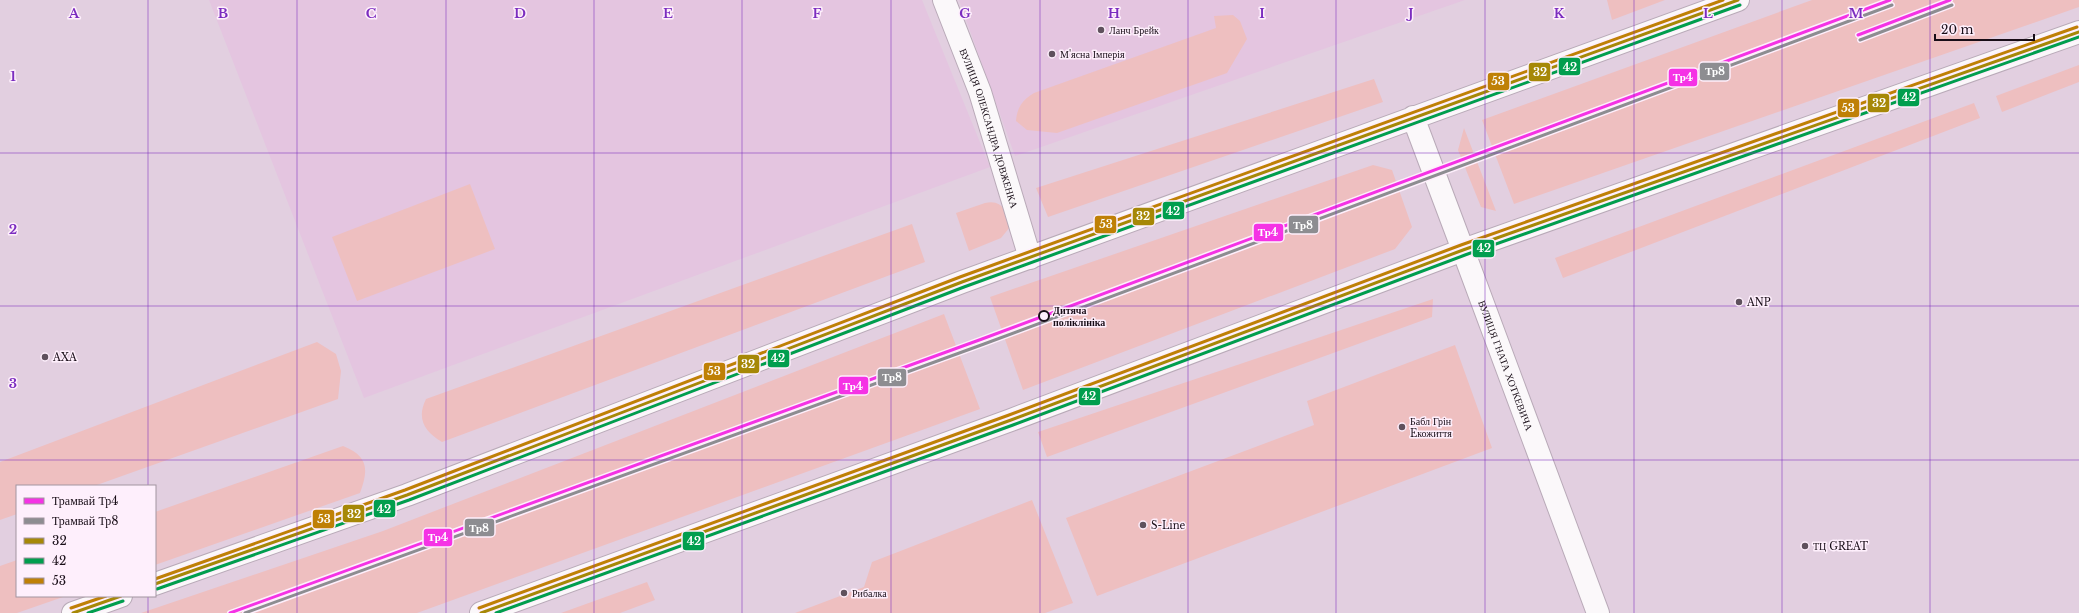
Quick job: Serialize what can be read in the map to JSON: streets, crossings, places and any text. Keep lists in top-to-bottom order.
{
  "streets": {
    "main road": ["ВУЛИЦЯ ОЛЕКСАНДРА ДОВЖЕНКА", "ВУЛИЦЯ ГНАТА ХОТКЕВИЧА"]
  },
  "places": [
    "Ланч Брейк",
    "М'ясна Імперія",
    "ANP",
    "Дитяча поліклініка",
    "AXA",
    "Бабл Грін Eкожиття",
    "S-Line",
    "ТЦ GREAT",
    "Рибалка"
  ],
  "lines": [
    "tram line Тр4",
    "transit line 32",
    "transit line 53",
    "tram line Тр8",
    "transit line 42"
  ],
  "legend": [
    "Трамвай Тр4",
    "Трамвай Тр8",
    "32",
    "42",
    "53"
  ],
  "scale_bar": "20 m",
  "grid": {
    "columns": [
      "A",
      "B",
      "C",
      "D",
      "E",
      "F",
      "G",
      "H",
      "I",
      "J",
      "K",
      "L",
      "M"
    ],
    "rows": ["1", "2", "3"]
  }
}
